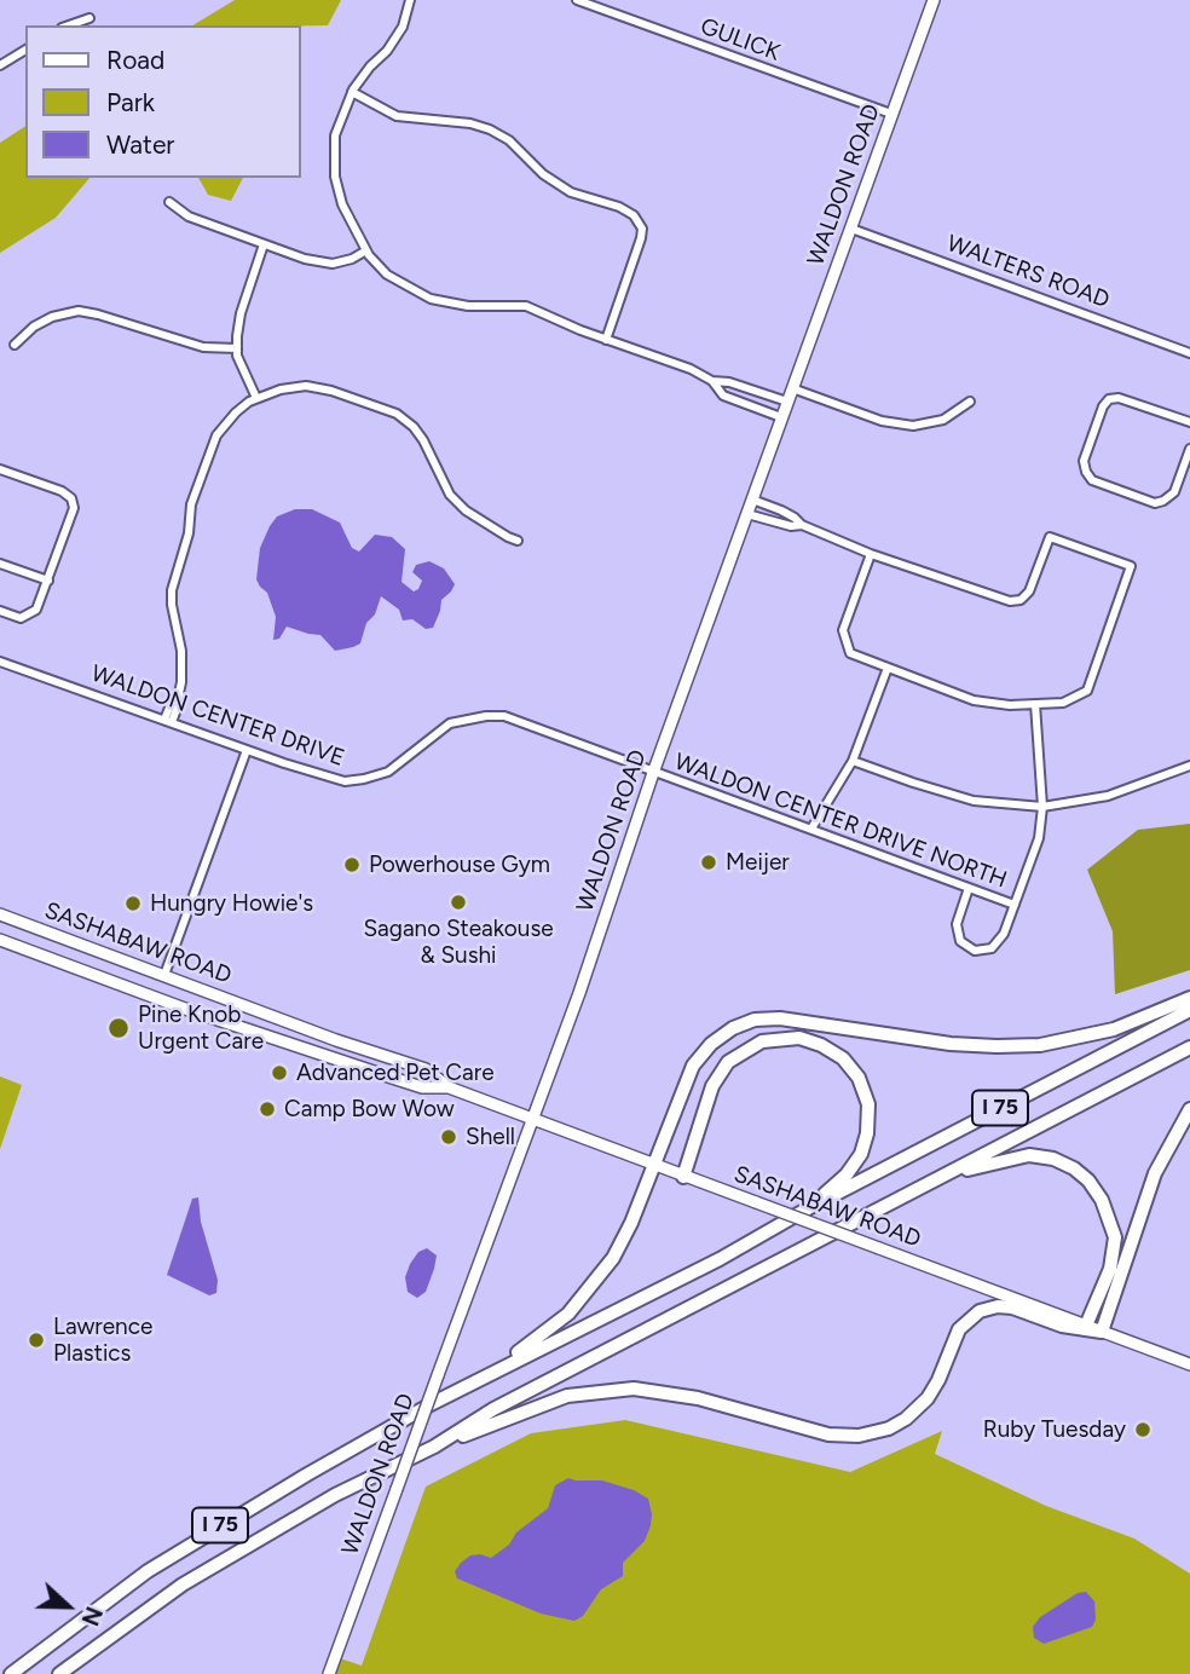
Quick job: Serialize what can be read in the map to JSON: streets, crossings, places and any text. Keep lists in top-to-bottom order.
{
  "streets": {
    "highway": ["I 75"],
    "main road": ["WALDON ROAD", "SASHABAW ROAD"],
    "street": [
      "GULICK",
      "WALTERS ROAD",
      "WALDON CENTER DRIVE",
      "WALDON CENTER DRIVE NORTH"
    ]
  },
  "crossings": [
    ["GULICK", "WALDON ROAD"],
    ["WALDON ROAD", "WALTERS ROAD"],
    ["WALDON ROAD", "WALDON CENTER DRIVE"],
    ["WALDON ROAD", "WALDON CENTER DRIVE NORTH"],
    ["WALDON ROAD", "SASHABAW ROAD"],
    ["WALDON CENTER DRIVE", "WALDON CENTER DRIVE NORTH"]
  ],
  "places": [
    "Meijer",
    "Powerhouse Gym",
    "Sagano Steakouse & Sushi",
    "Hungry Howie's",
    "Pine Knob Urgent Care",
    "Advanced Pet Care",
    "Camp Bow Wow",
    "Shell",
    "Lawrence Plastics",
    "Ruby Tuesday"
  ],
  "legend": ["Road", "Park", "Water"],
  "north": "right"
}
